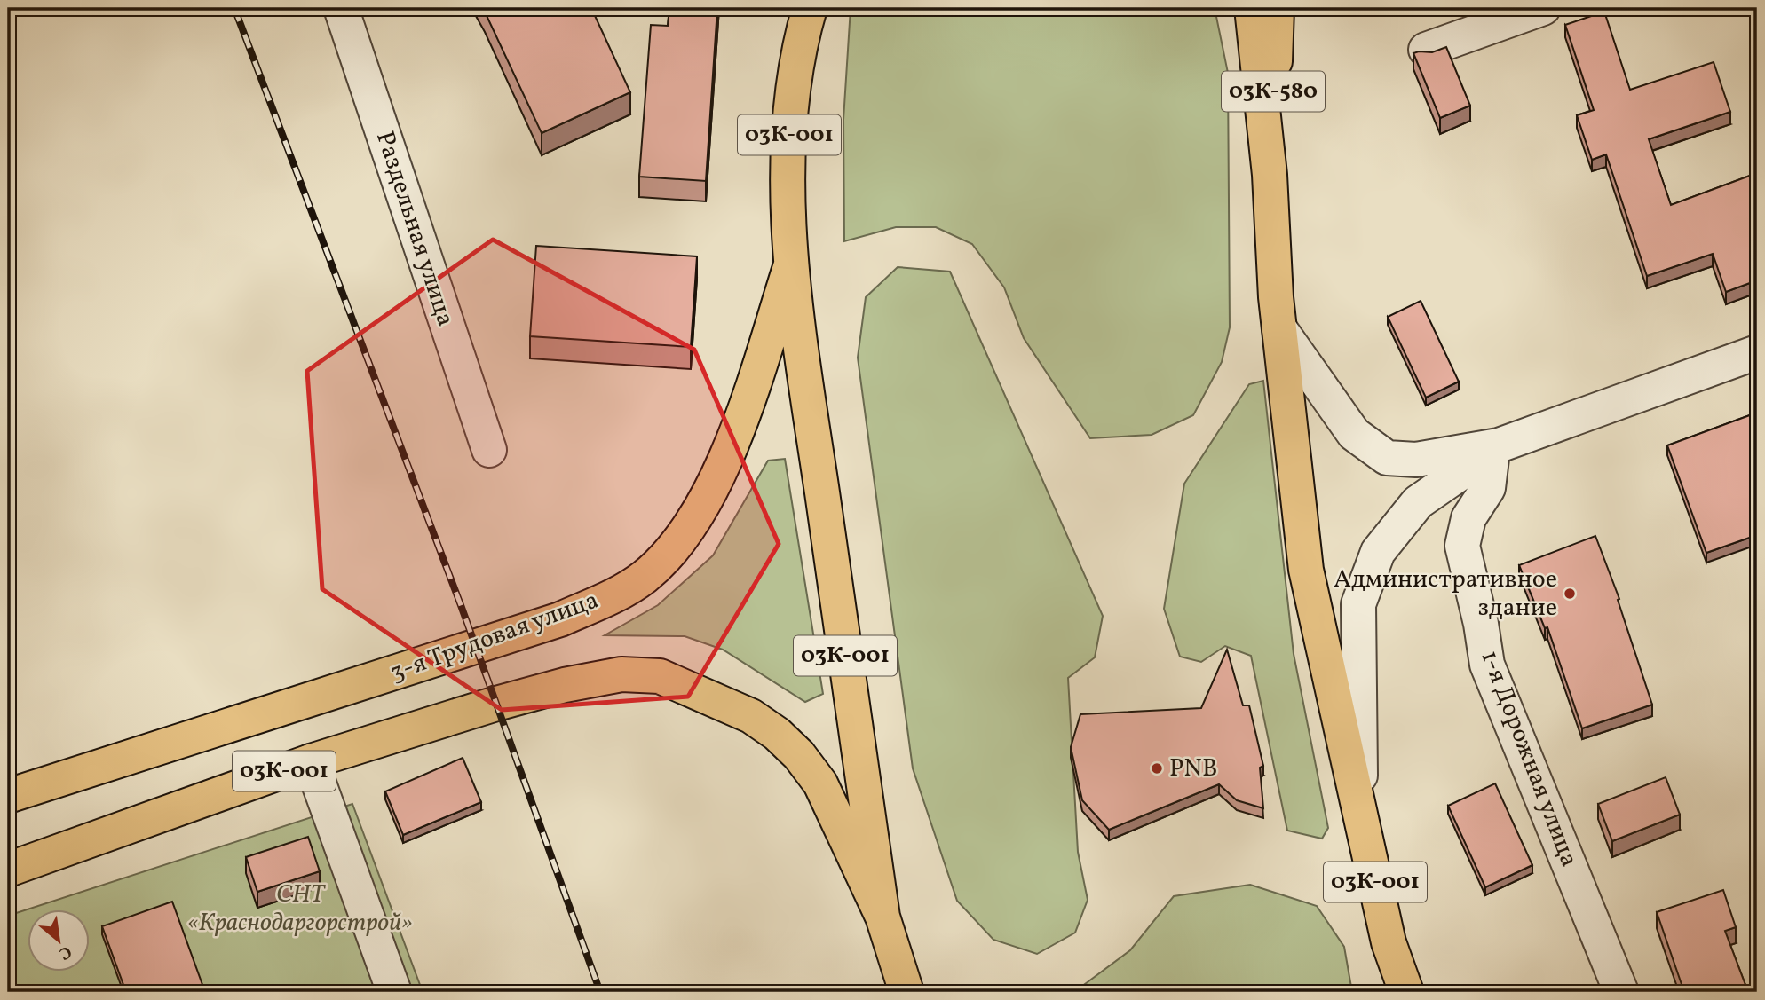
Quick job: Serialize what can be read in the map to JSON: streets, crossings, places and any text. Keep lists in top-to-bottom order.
{
  "streets": {
    "main road": ["03К-580", "03К-001", "3-я Трудовая улица"],
    "street": ["Раздельная улица", "1-я Дорожная улица"]
  },
  "crossings": [
    ["03К-580", "03К-001"],
    ["03К-001", "3-я Трудовая улица"],
    ["03К-001", "1-я Дорожная улица"]
  ],
  "parks": ["СНТ «Краснодаргорстрой»"],
  "places": ["Административное здание", "PNB"],
  "north": "bottom right"
}
